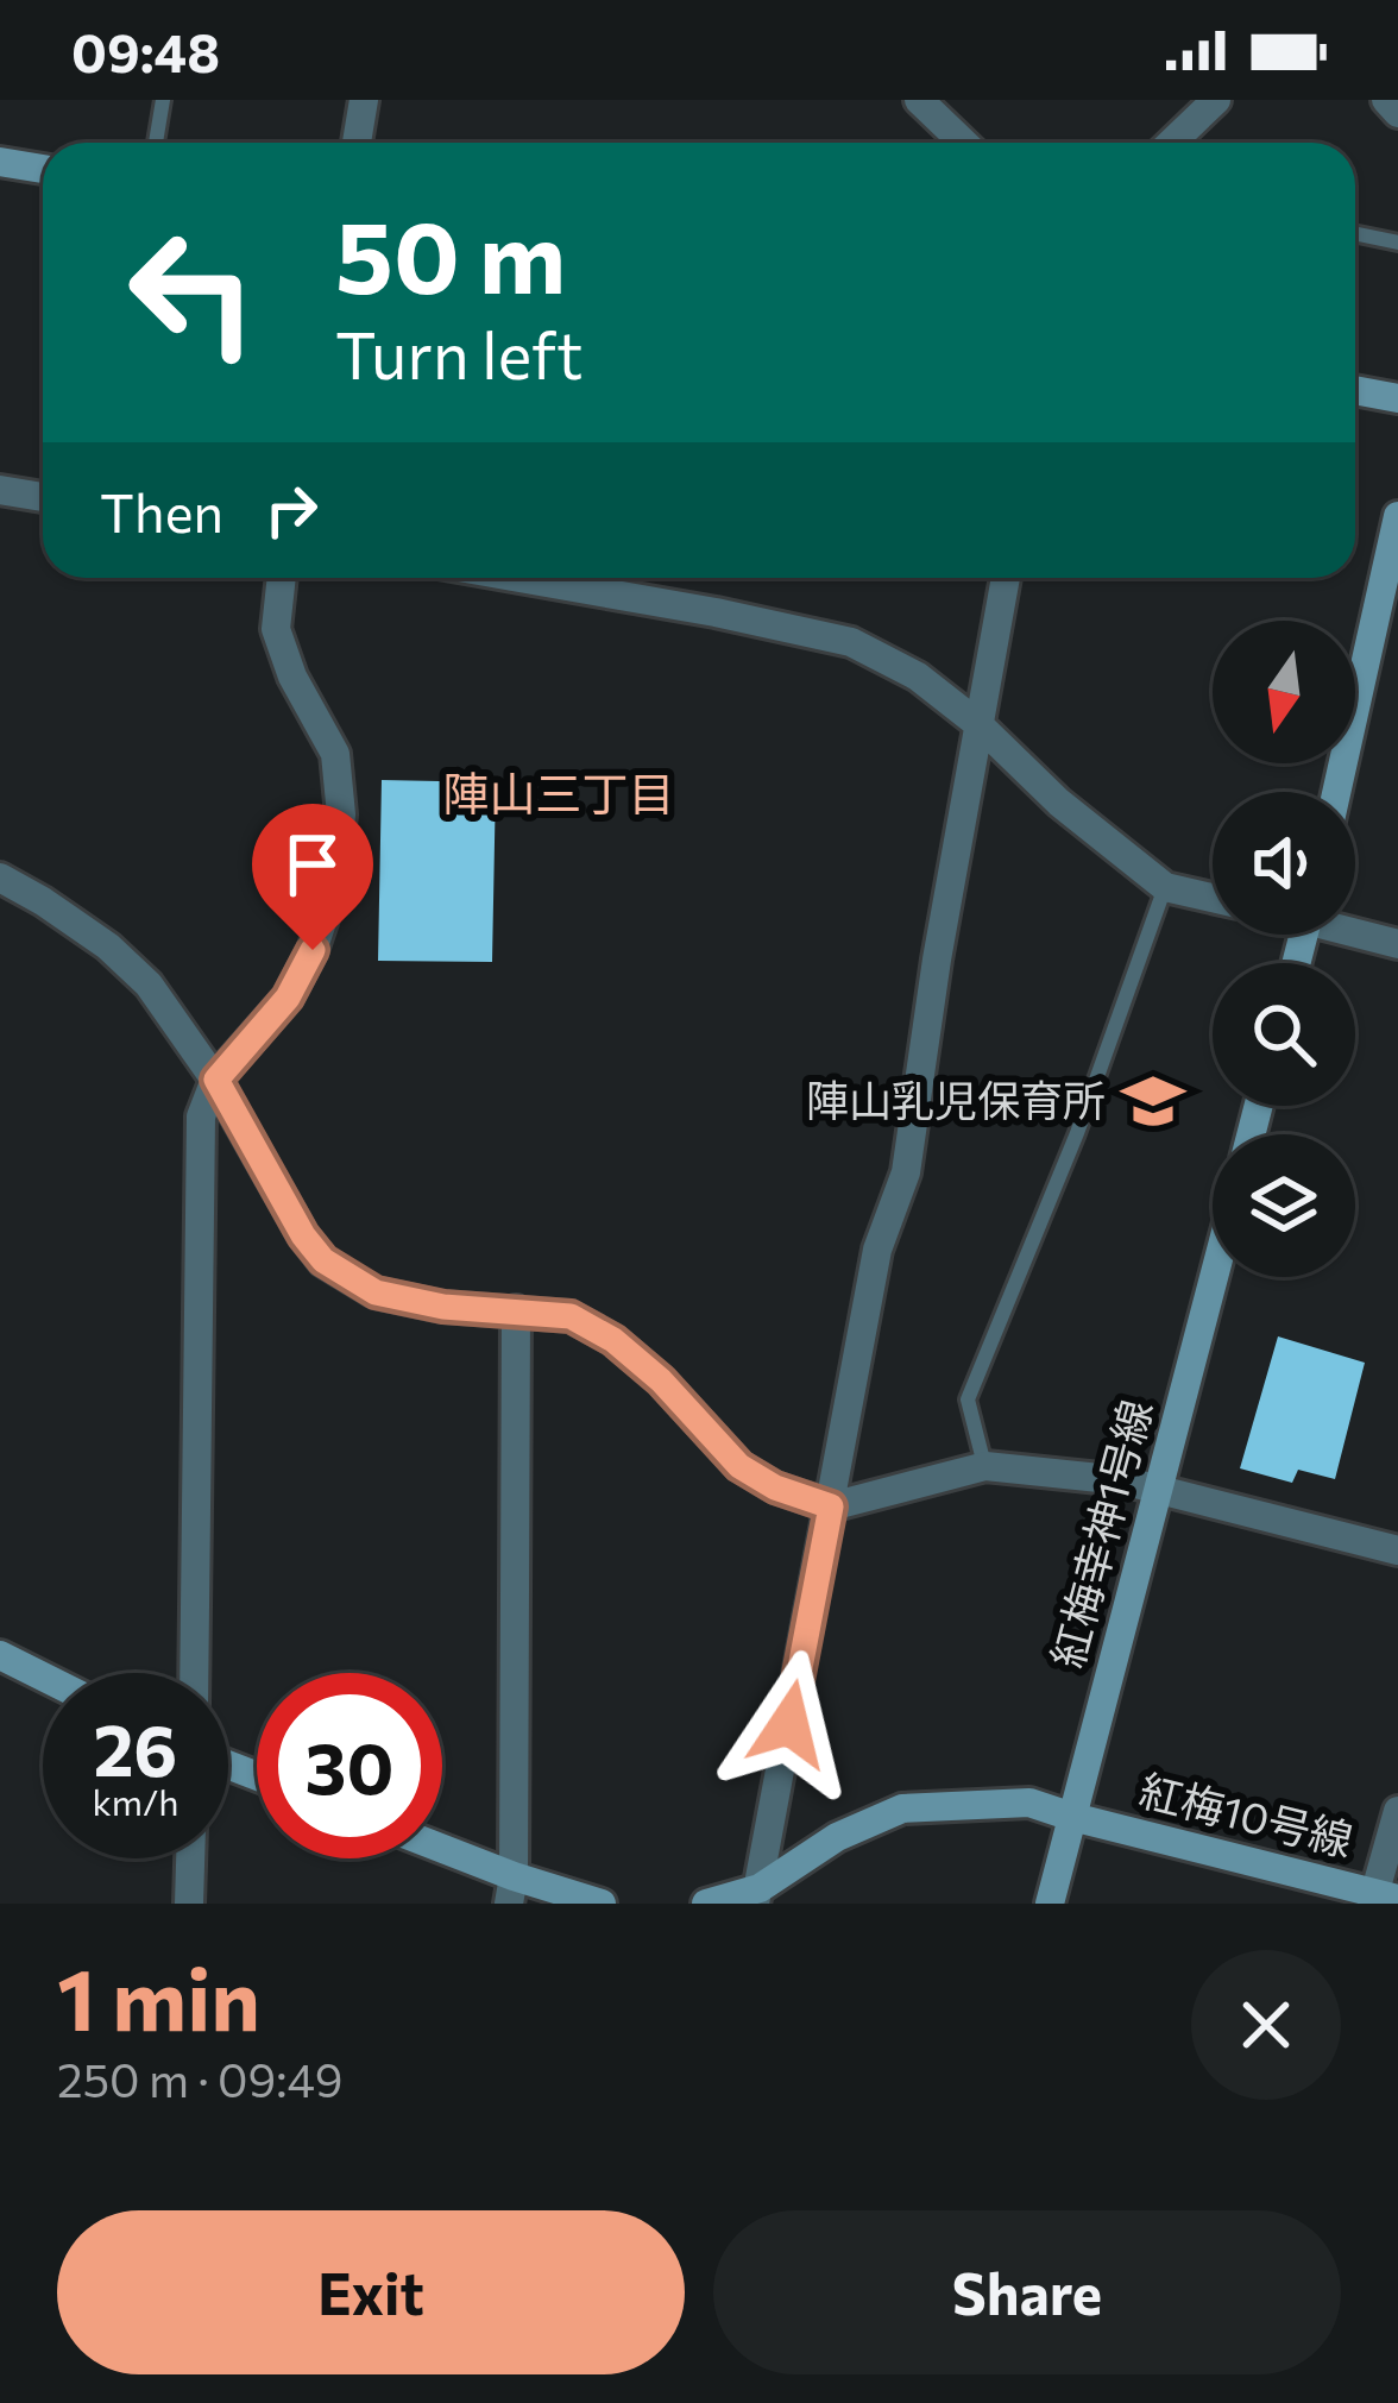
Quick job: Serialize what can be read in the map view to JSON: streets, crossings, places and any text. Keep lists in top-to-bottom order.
{
  "streets": {
    "street": ["紅梅幸神1号線", "紅梅10号線"]
  },
  "crossings": [
    ["紅梅幸神1号線", "紅梅10号線"]
  ],
  "districts": ["陣山三丁目"],
  "places": {
    "school or university": ["陣山乳児保育所"]
  },
  "north": "bottom",
  "page": {
    "status": "09:48",
    "turn": ["50 m", "Turn left"],
    "then": "Then",
    "speed": "26 km/h",
    "limit": "30",
    "heading": ["1 min", "250 m · 09:49"],
    "buttons": ["Exit", "Share"]
  }
}
